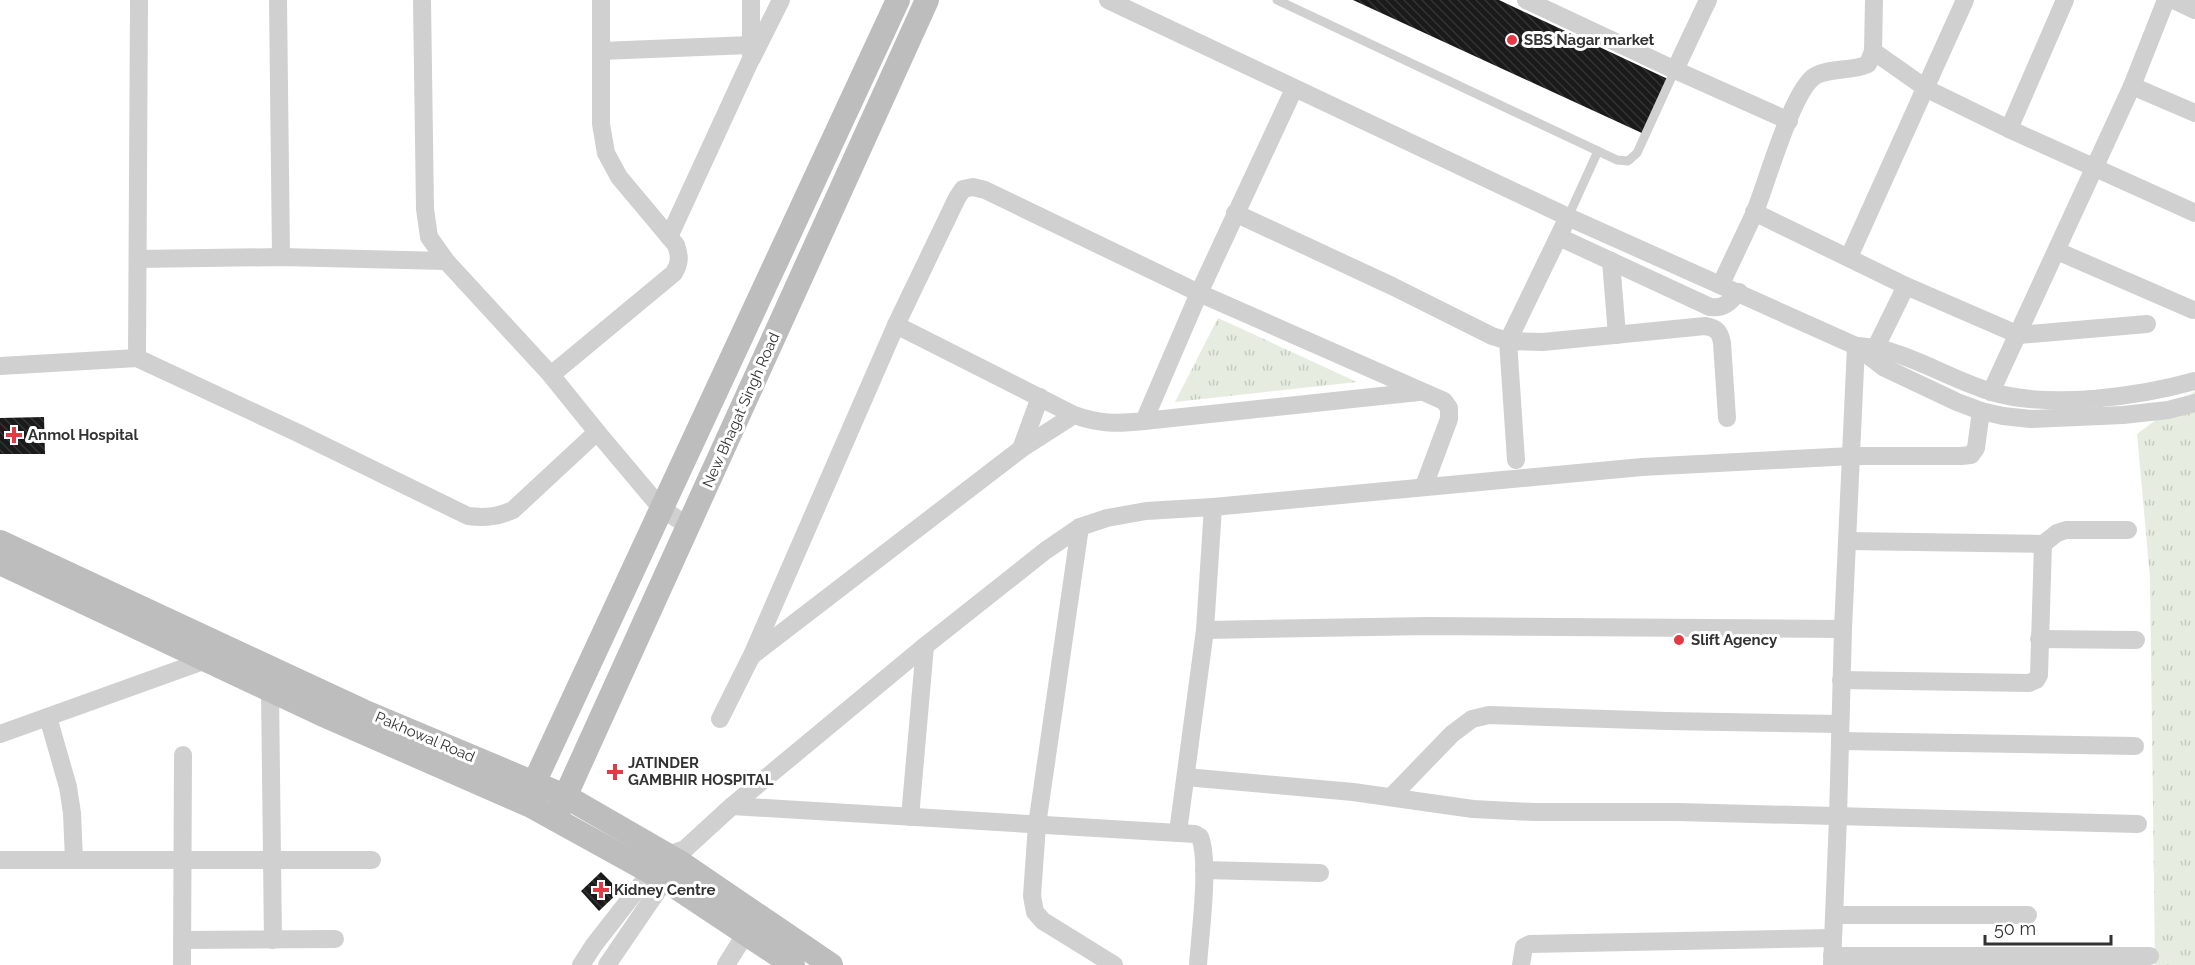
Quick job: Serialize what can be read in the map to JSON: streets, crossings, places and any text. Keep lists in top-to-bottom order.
{
  "streets": {
    "street": ["New Bhagat Singh Road", "Pakhowal Road"]
  },
  "crossings": [
    ["New Bhagat Singh Road", "Pakhowal Road"]
  ],
  "places": {
    "other": ["SBS Nagar market", "Slift Agency"],
    "health": ["Anmol Hospital", "JATINDER GAMBHIR HOSPITAL", "Kidney Centre"]
  },
  "scale_bar": "50 m"
}
